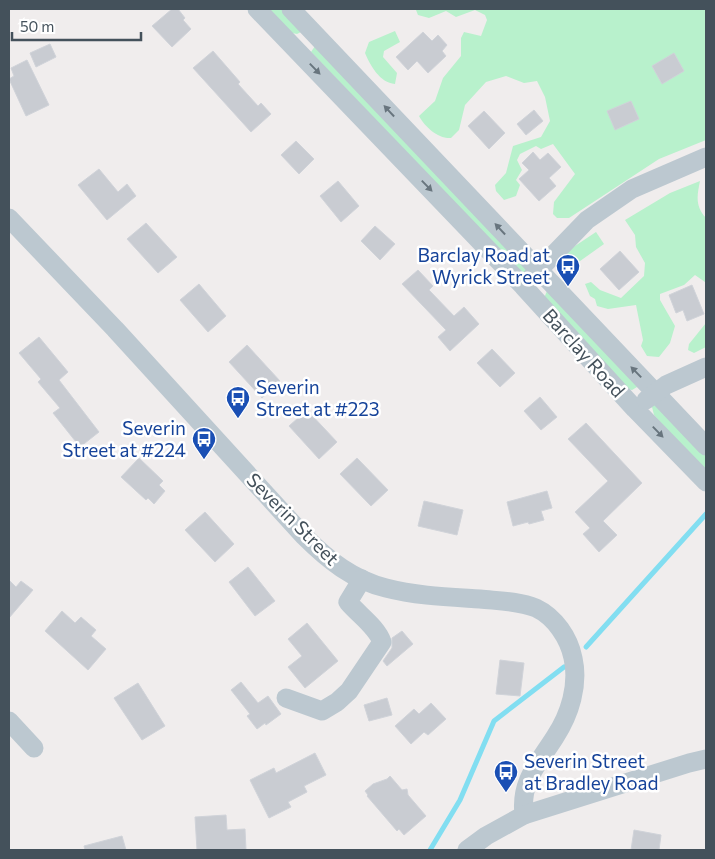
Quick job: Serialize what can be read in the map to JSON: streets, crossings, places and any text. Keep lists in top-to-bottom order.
{
  "streets": {
    "street": ["Barclay Road", "Severin Street"]
  },
  "places": {
    "bus stop": [
      "Barclay Road at Wyrick Street",
      "Severin Street at #223",
      "Severin Street at #224",
      "Severin Street at Bradley Road"
    ]
  },
  "scale_bar": "50 m"
}
